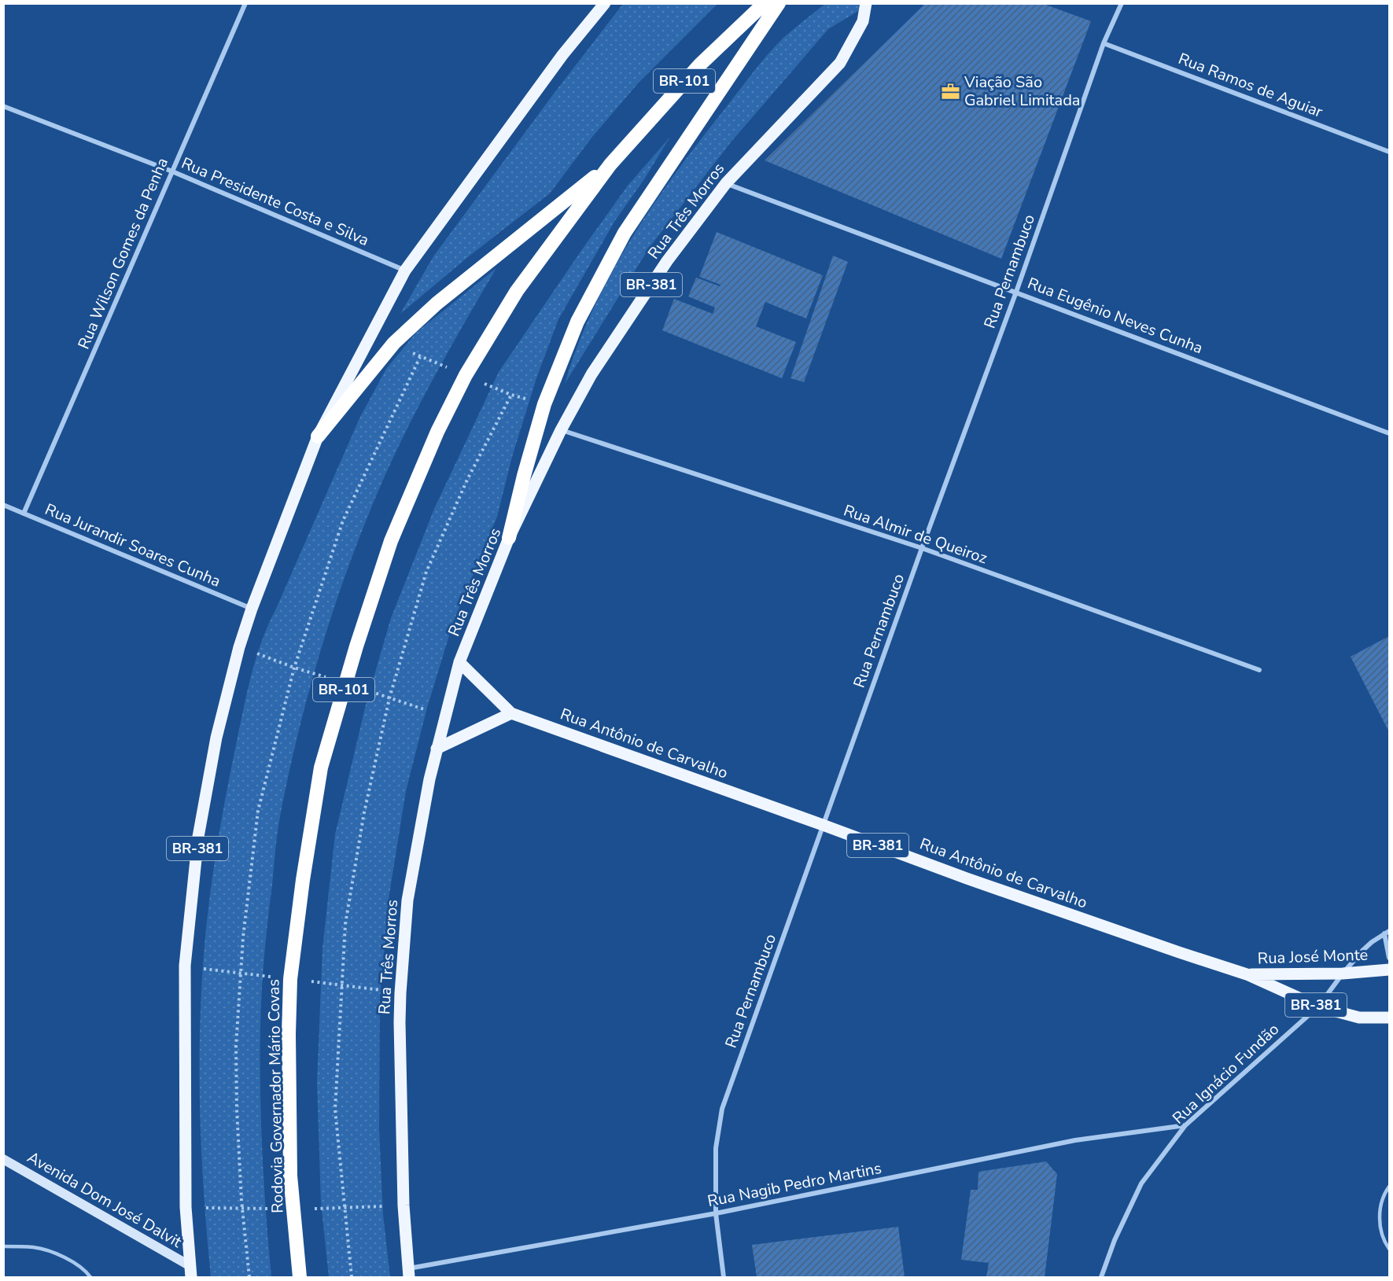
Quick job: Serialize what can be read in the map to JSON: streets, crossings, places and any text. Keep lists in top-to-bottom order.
{
  "streets": {
    "highway": ["BR-101", "Rodovia Governador Mário Covas"],
    "main road": [
      "Rua Três Morros",
      "BR-381",
      "Rua Antônio de Carvalho",
      "Rua José Monte"
    ],
    "street": [
      "Rua Ramos de Aguiar",
      "Rua Presidente Costa e Silva",
      "Rua Wilson Gomes da Penha",
      "Rua Pernambuco",
      "Rua Eugênio Neves Cunha",
      "Rua Almir de Queiroz",
      "Rua Jurandir Soares Cunha",
      "Rua Ignácio Fundão",
      "Rua Nagib Pedro Martins",
      "Avenida Dom José Dalvit"
    ]
  },
  "crossings": [
    ["Rua Ramos de Aguiar", "Rua Pernambuco"],
    ["Rua Presidente Costa e Silva", "Rua Wilson Gomes da Penha"],
    ["Rua Presidente Costa e Silva", "BR-381"],
    ["Rua Três Morros", "Rua Eugênio Neves Cunha"],
    ["Rua Três Morros", "Rua Almir de Queiroz"],
    ["Rua Três Morros", "Rua Antônio de Carvalho"],
    ["Rua Três Morros", "Rua Nagib Pedro Martins"],
    ["Rua Wilson Gomes da Penha", "Rua Jurandir Soares Cunha"],
    ["Rua Pernambuco", "Rua Eugênio Neves Cunha"],
    ["Rua Pernambuco", "Rua Almir de Queiroz"],
    ["Rua Pernambuco", "Rua Antônio de Carvalho"],
    ["Rua Pernambuco", "Rua Nagib Pedro Martins"],
    ["BR-381", "Rua Jurandir Soares Cunha"],
    ["BR-381", "Avenida Dom José Dalvit"],
    ["Rua Antônio de Carvalho", "Rua José Monte"],
    ["Rua José Monte", "Rua Ignácio Fundão"],
    ["Rua Ignácio Fundão", "Rua Nagib Pedro Martins"]
  ],
  "places": {
    "office": ["Viação São Gabriel Limitada"]
  }
}
